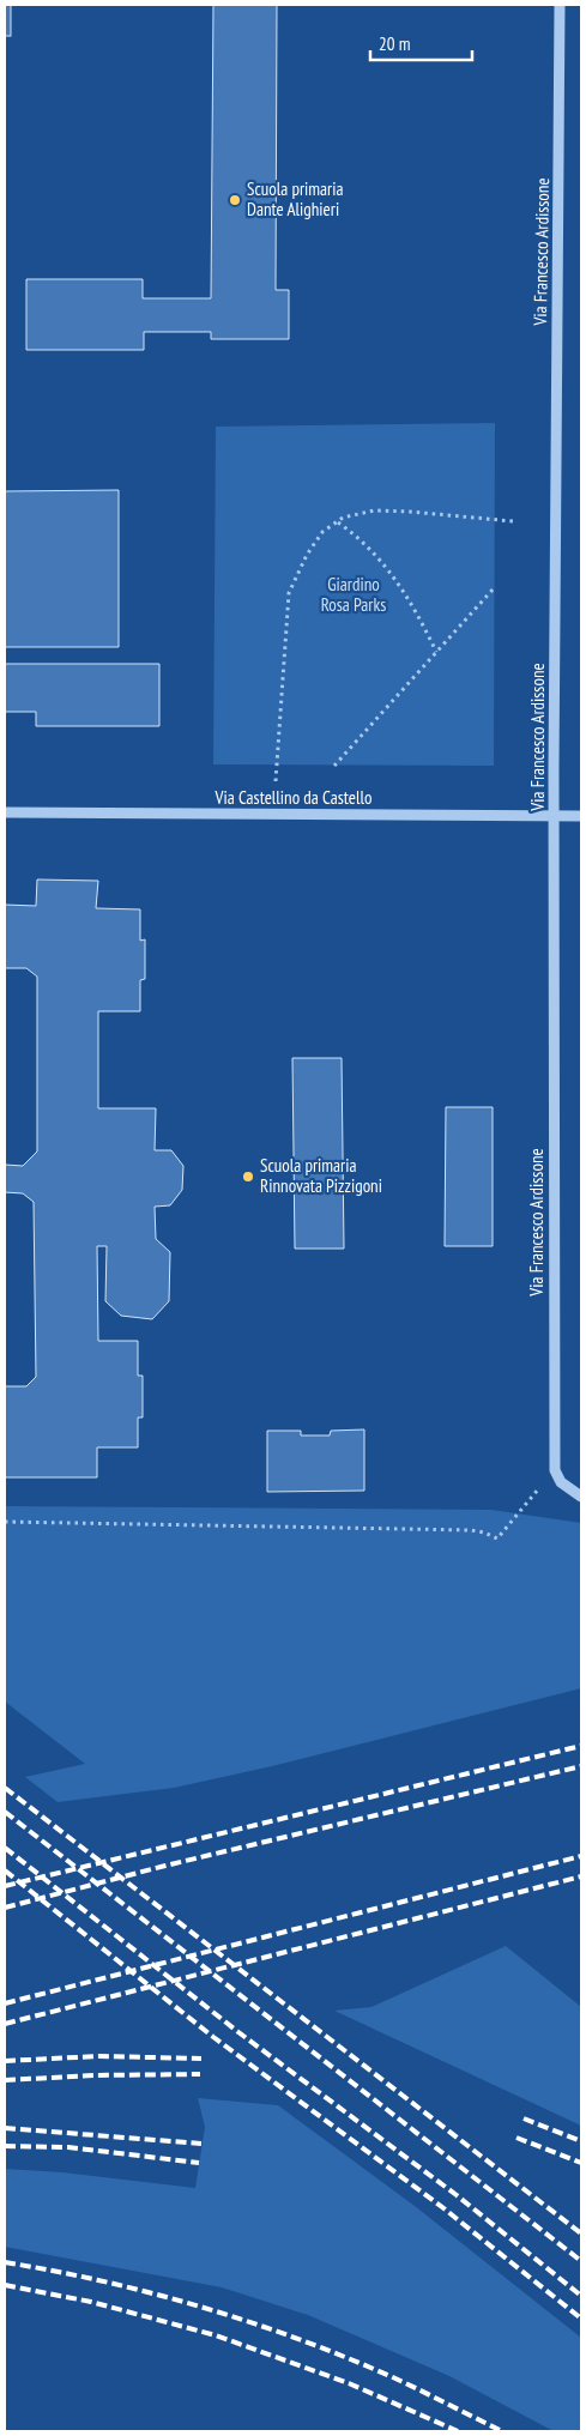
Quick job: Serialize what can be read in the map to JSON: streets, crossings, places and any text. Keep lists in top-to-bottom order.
{
  "streets": {
    "street": ["Via Francesco Ardissone", "Via Castellino da Castello"]
  },
  "crossings": [
    ["Via Francesco Ardissone", "Via Castellino da Castello"]
  ],
  "parks": ["Giardino Rosa Parks"],
  "places": ["Scuola primaria Dante Alighieri", "Scuola primaria Rinnovata Pizzigoni"],
  "scale_bar": "20 m"
}
